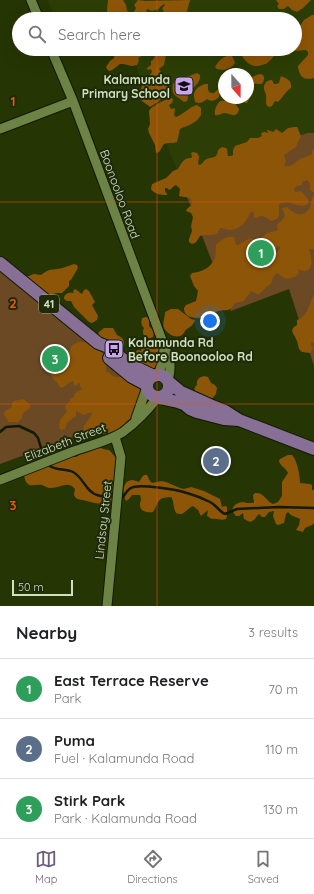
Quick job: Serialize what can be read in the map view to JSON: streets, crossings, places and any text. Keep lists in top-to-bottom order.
{
  "streets": {
    "main road": ["41"],
    "street": ["Boonooloo Road", "Elizabeth Street", "Lindsay Street"]
  },
  "crossings": [
    ["Boonooloo Road", "41"],
    ["41", "Elizabeth Street"],
    ["Elizabeth Street", "Lindsay Street"]
  ],
  "places": {
    "school or university": ["Kalamunda Primary School"],
    "bus stop": ["Kalamunda Rd Before Boonooloo Rd"]
  },
  "scale_bar": "50 m",
  "north": "bottom",
  "page": {
    "search": "Search here",
    "pins": ["1", "3", "2"],
    "scale": "50 m",
    "heading": ["Nearby", "3 results"],
    "list": [
      {
        "mark": "1",
        "name": "East Terrace Reserve",
        "note": "Park",
        "value": "70 m"
      },
      {
        "mark": "2",
        "name": "Puma",
        "note": "Fuel · Kalamunda Road",
        "value": "110 m"
      },
      {
        "mark": "3",
        "name": "Stirk Park",
        "note": "Park · Kalamunda Road",
        "value": "130 m"
      }
    ],
    "nav": ["Map", "Directions", "Saved"]
  },
  "grid": {
    "rows": ["1", "2", "3"]
  }
}
